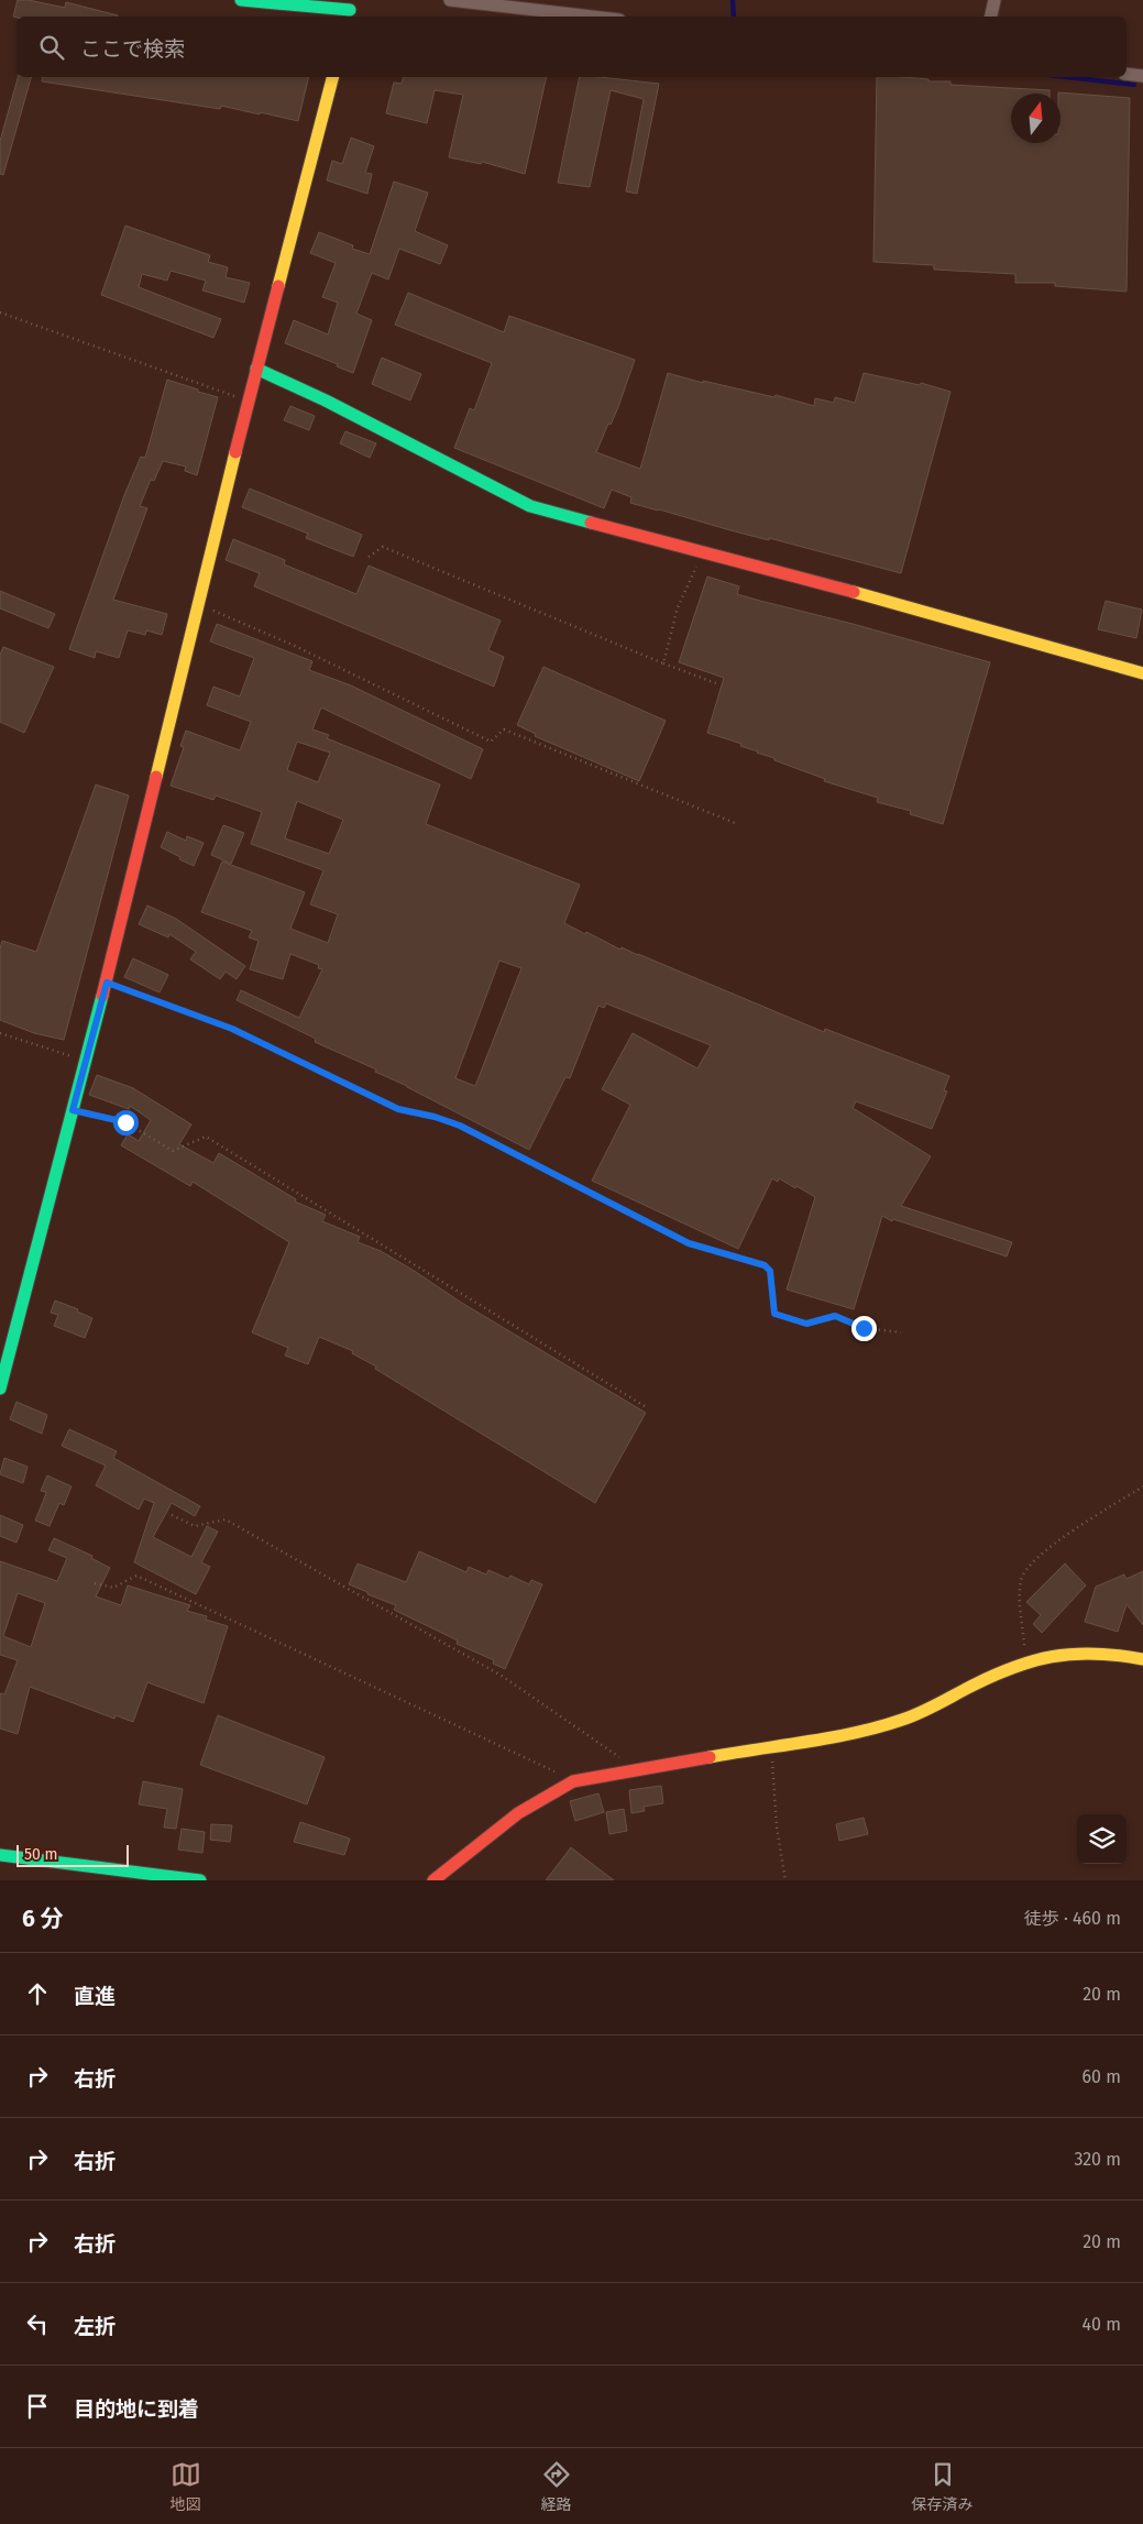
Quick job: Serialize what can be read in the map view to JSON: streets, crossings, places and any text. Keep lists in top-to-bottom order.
{
  "scale_bar": "50 m",
  "north": "top",
  "page": {
    "search": "ここで検索",
    "scale": "50 m",
    "heading": ["6 分", "徒歩 · 460 m"],
    "list": [
      ["直進", "20 m"],
      ["右折", "60 m"],
      ["右折", "320 m"],
      ["右折", "20 m"],
      ["左折", "40 m"],
      "目的地に到着"
    ],
    "nav": ["地図", "経路", "保存済み"]
  }
}
